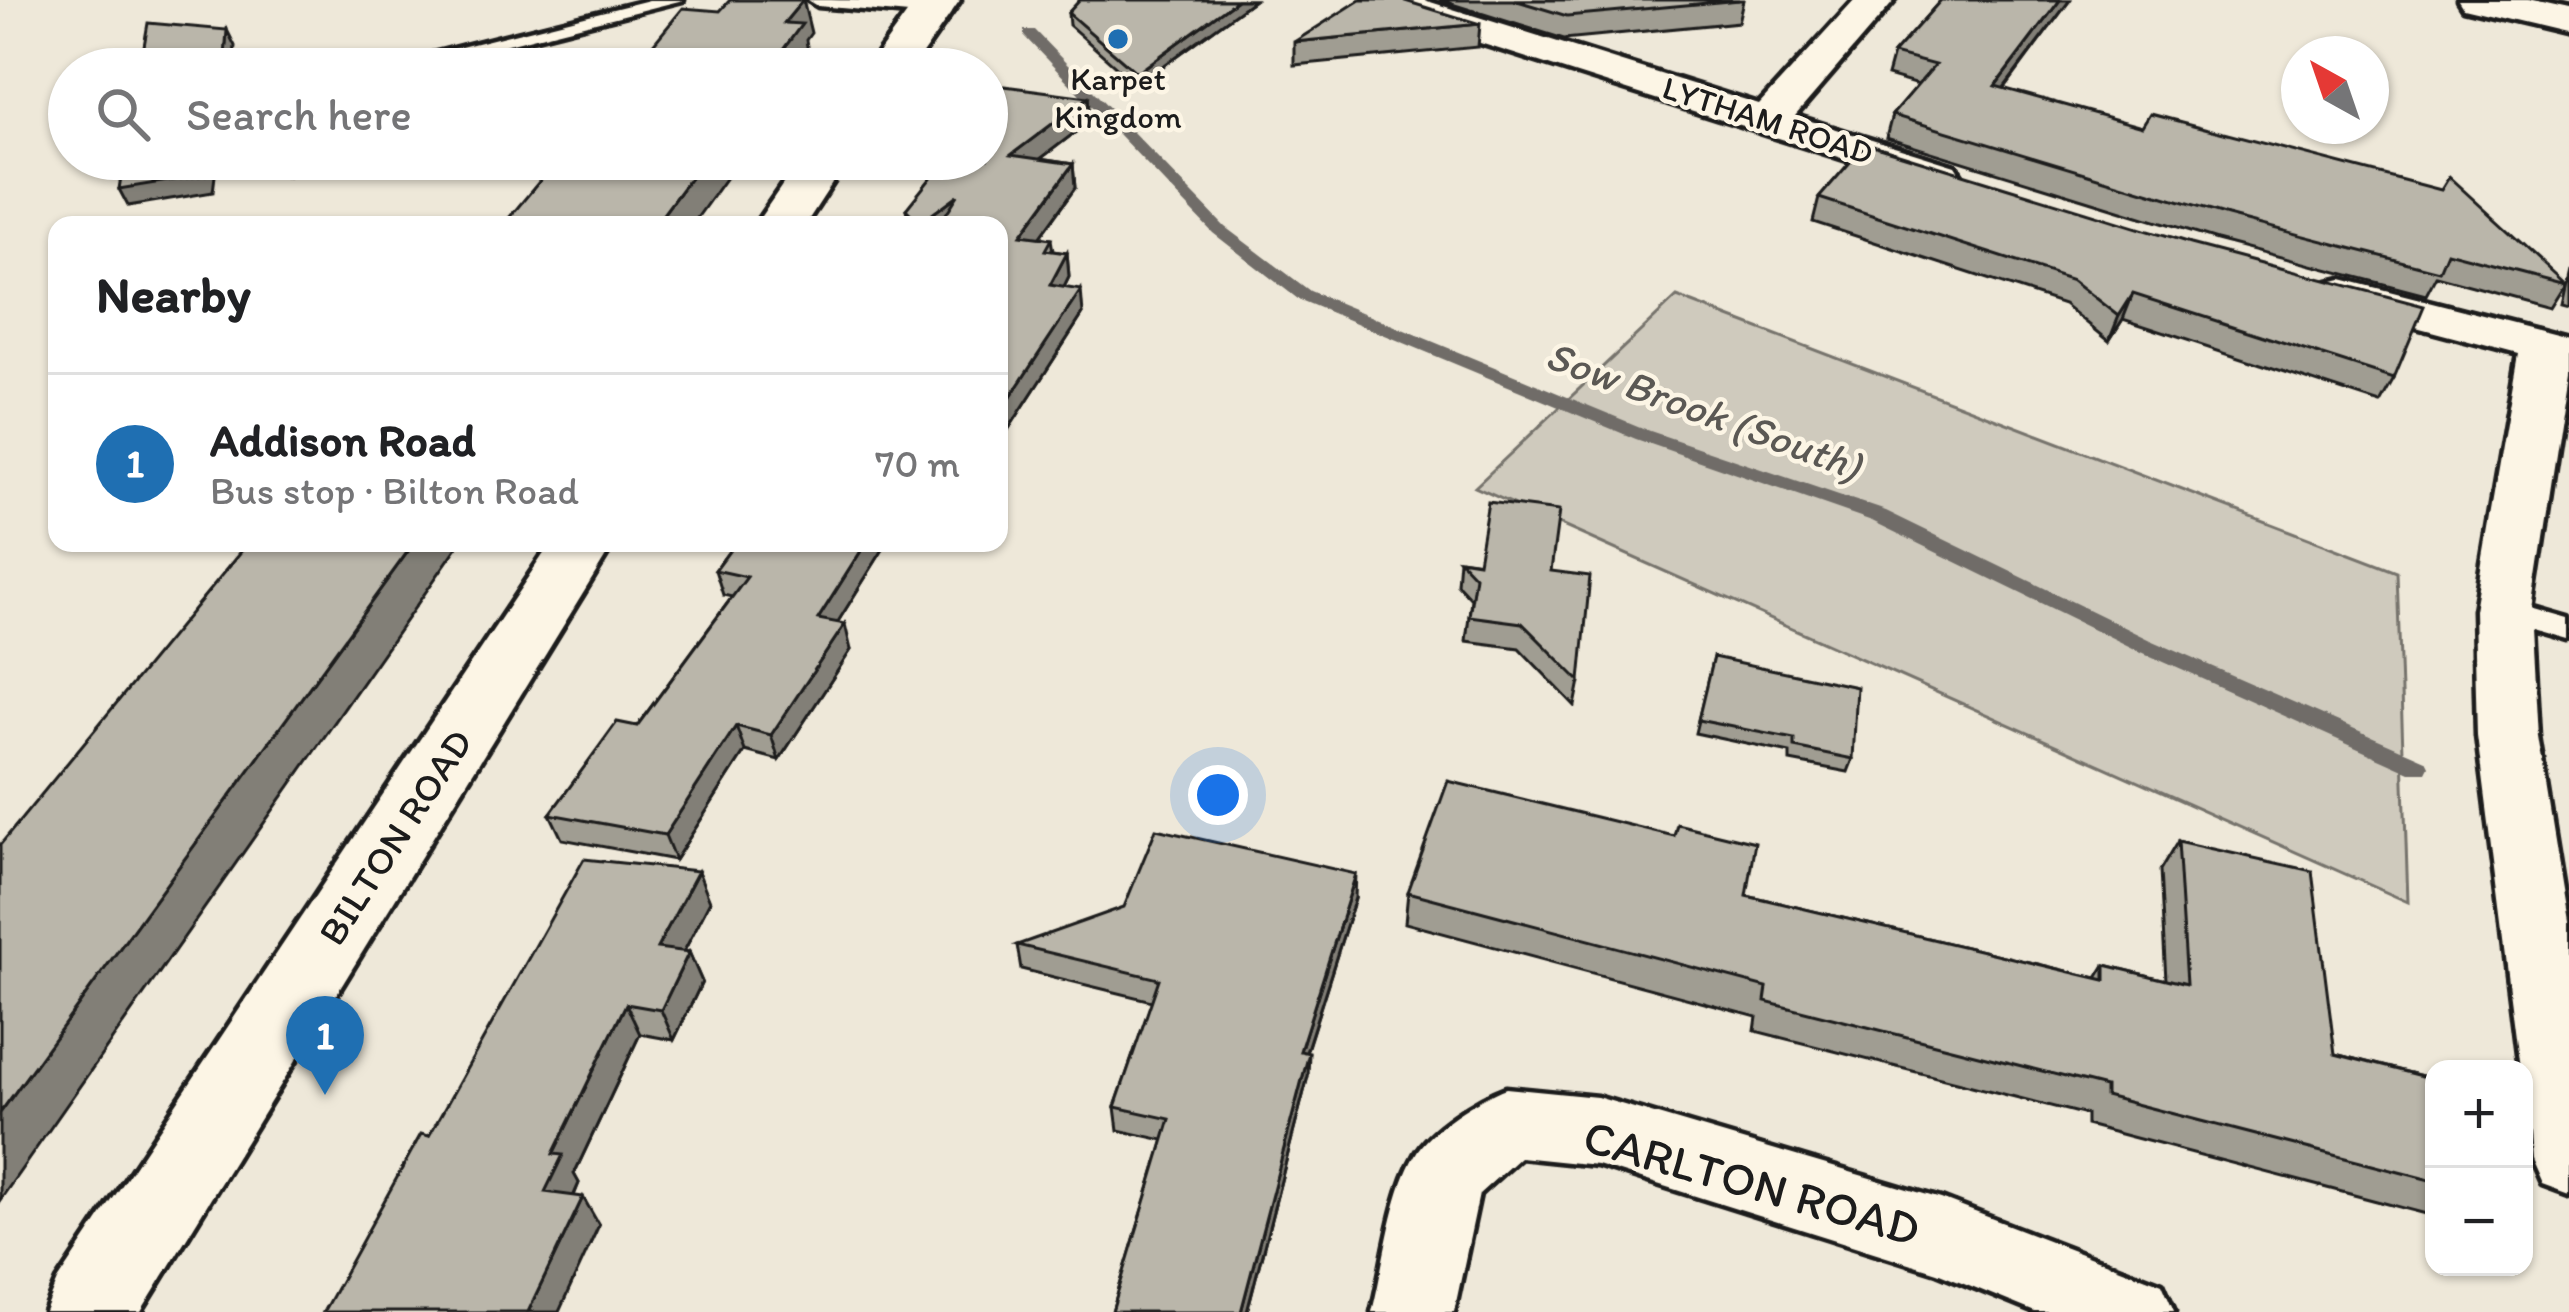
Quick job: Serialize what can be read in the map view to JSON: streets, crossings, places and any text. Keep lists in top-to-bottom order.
{
  "streets": {
    "main road": ["BILTON ROAD"],
    "street": ["LYTHAM ROAD", "CARLTON ROAD"]
  },
  "water": ["Sow Brook (South)"],
  "places": ["Karpet Kingdom"],
  "north": "top left",
  "page": {
    "search": "Search here",
    "heading": "Nearby",
    "list": [
      {
        "mark": "1",
        "name": "Addison Road",
        "note": "Bus stop · Bilton Road",
        "value": "70 m"
      }
    ],
    "pins": "1",
    "map_buttons": ["+", "−"]
  }
}
